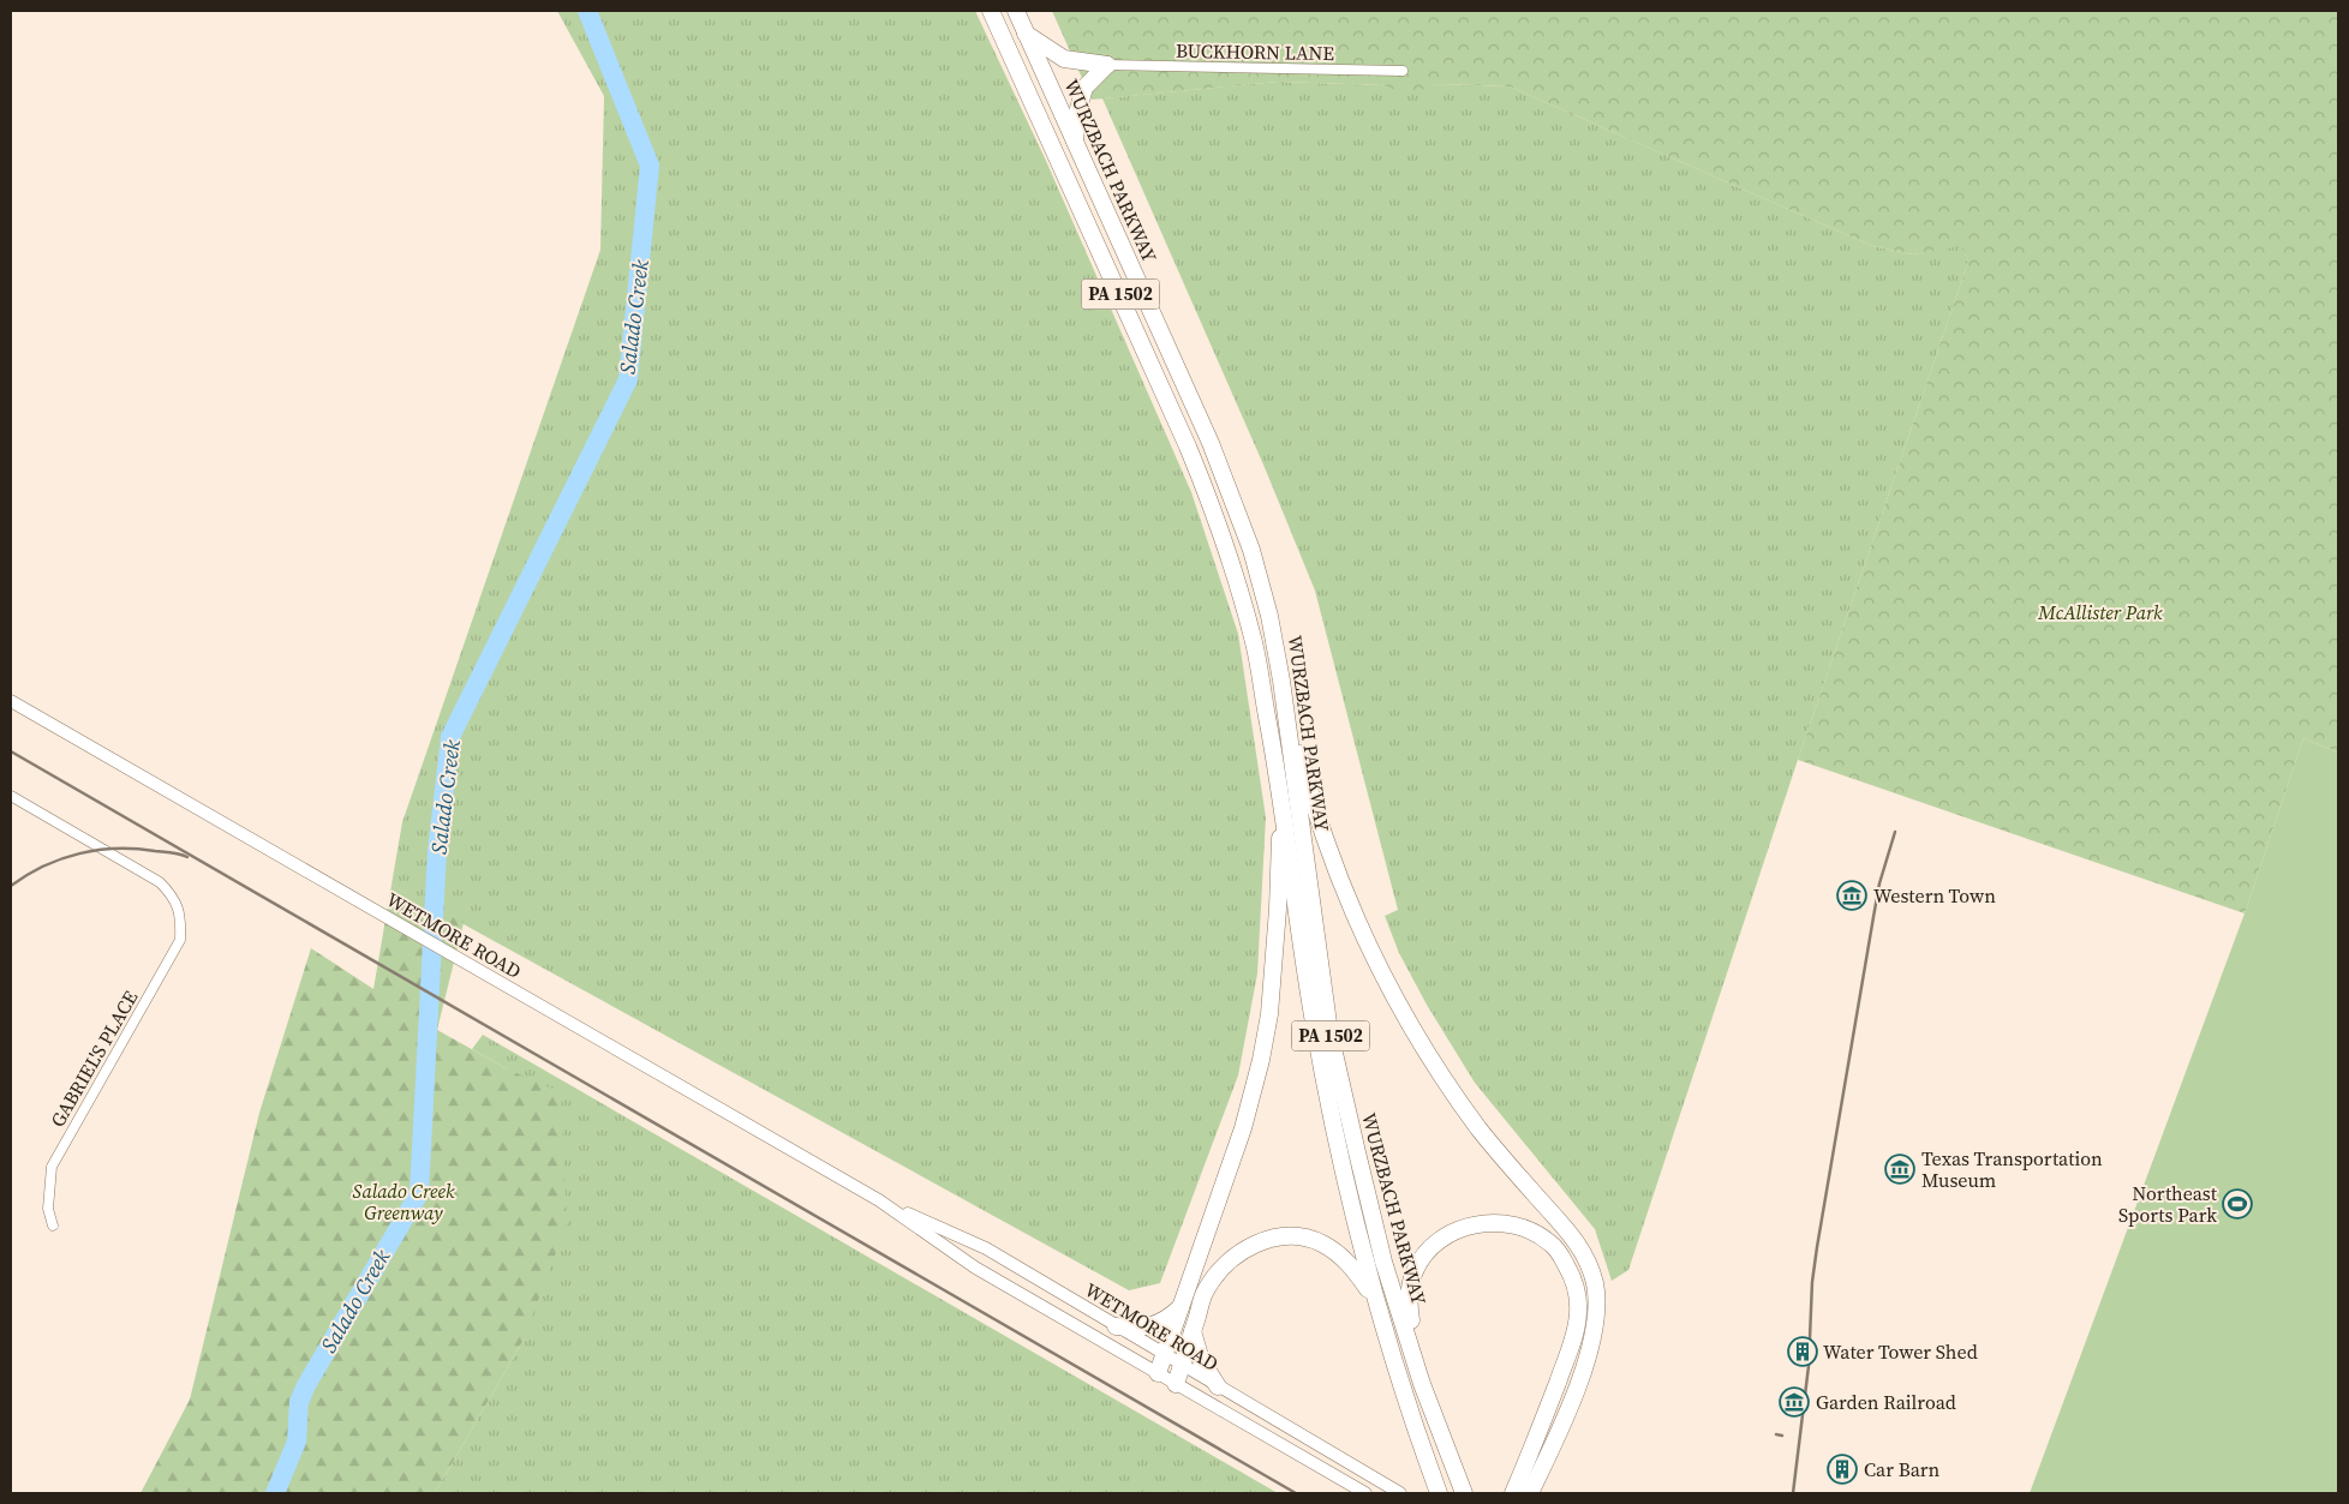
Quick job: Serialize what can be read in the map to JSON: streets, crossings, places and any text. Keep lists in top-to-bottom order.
{
  "streets": {
    "highway": ["WURZBACH PARKWAY", "PA 1502"],
    "main road": ["WETMORE ROAD"],
    "street": ["BUCKHORN LANE", "GABRIEL'S PLACE"]
  },
  "water": ["Salado Creek"],
  "parks": ["McAllister Park", "Salado Creek Greenway"],
  "places": {
    "museum": ["Western Town", "Texas Transportation Museum", "Garden Railroad"],
    "sports": ["Northeast Sports Park"],
    "building": ["Water Tower Shed", "Car Barn"]
  }
}
